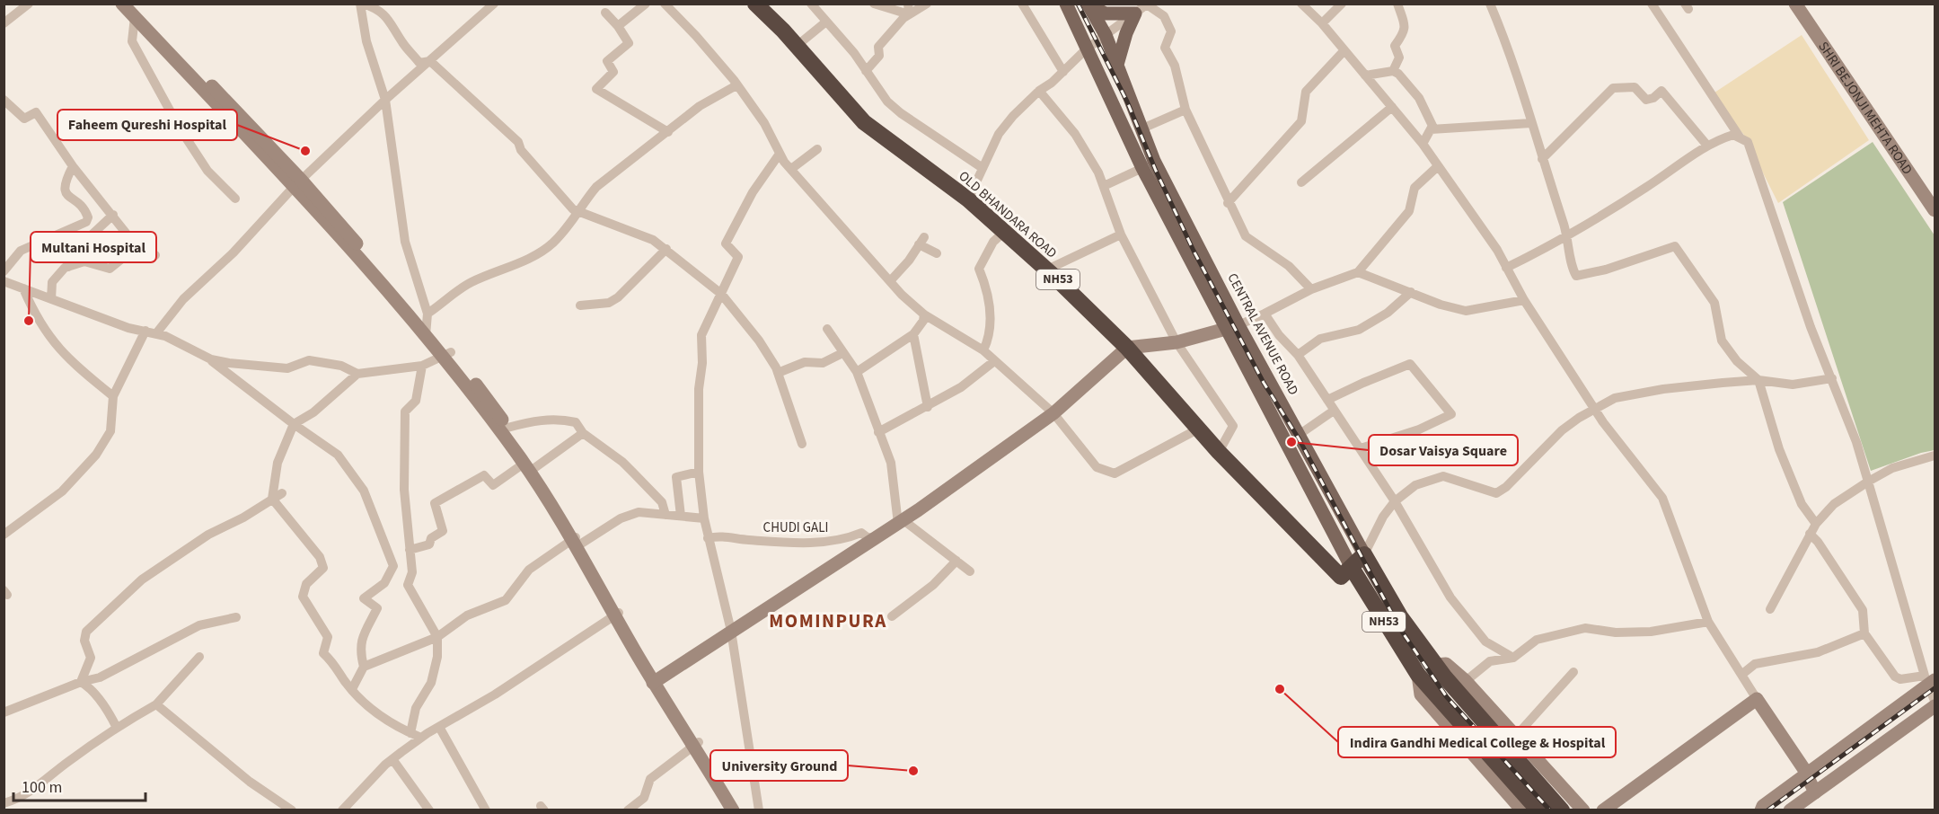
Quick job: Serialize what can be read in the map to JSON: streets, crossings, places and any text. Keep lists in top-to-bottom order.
{
  "streets": {
    "highway": ["OLD BHANDARA ROAD", "NH53", "CENTRAL AVENUE ROAD"],
    "main road": ["SHRI BEJONJI MEHTA ROAD"],
    "street": ["CHUDI GALI"]
  },
  "crossings": [
    ["OLD BHANDARA ROAD", "NH53"],
    ["OLD BHANDARA ROAD", "CENTRAL AVENUE ROAD"],
    ["NH53", "CENTRAL AVENUE ROAD"]
  ],
  "districts": ["MOMINPURA"],
  "places": [
    "Faheem Qureshi Hospital",
    "Multani Hospital",
    "Dosar Vaisya Square",
    "Indira Gandhi Medical College & Hospital",
    "University Ground"
  ],
  "scale_bar": "100 m"
}
